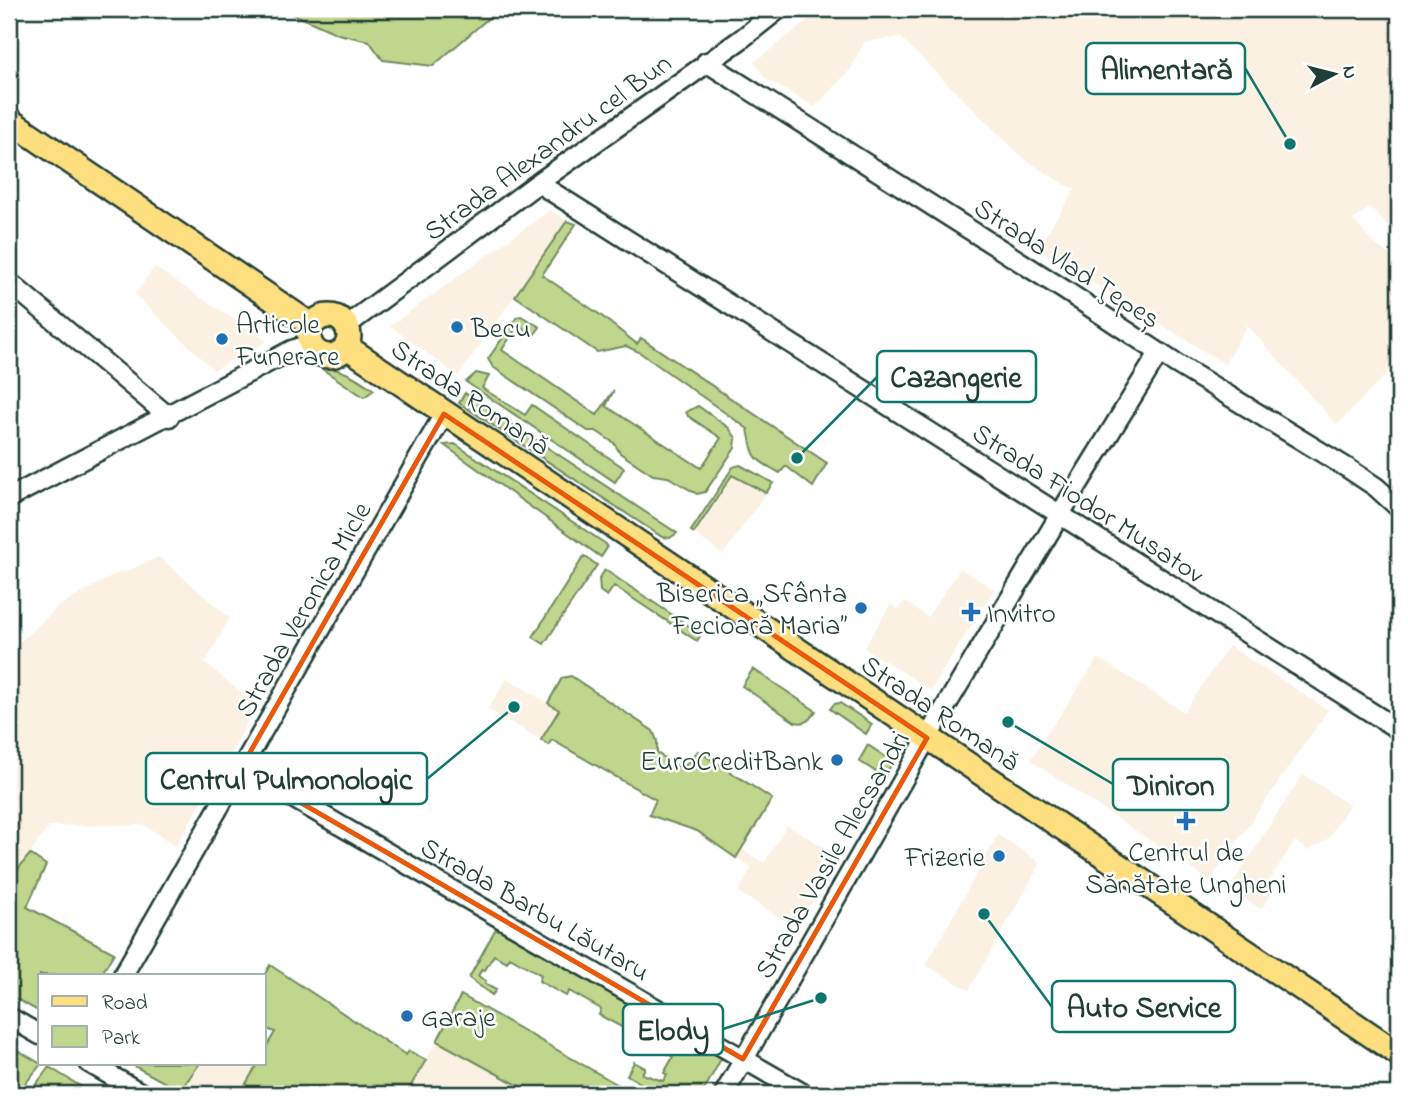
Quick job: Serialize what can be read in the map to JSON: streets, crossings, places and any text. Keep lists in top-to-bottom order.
{
  "streets": {
    "main road": ["Strada Romană"],
    "street": [
      "Strada Alexandru cel Bun",
      "Strada Vlad Ţepeș",
      "Strada Fiodor Musatov",
      "Strada Veronica Micle",
      "Strada Vasile Alecsandri",
      "Strada Barbu Lăutaru"
    ]
  },
  "crossings": [
    ["Strada Alexandru cel Bun", "Strada Vlad Ţepeș"],
    ["Strada Alexandru cel Bun", "Strada Romană"],
    ["Strada Alexandru cel Bun", "Strada Fiodor Musatov"],
    ["Strada Vlad Ţepeș", "Strada Vasile Alecsandri"],
    ["Strada Romană", "Strada Veronica Micle"],
    ["Strada Romană", "Strada Vasile Alecsandri"],
    ["Strada Fiodor Musatov", "Strada Vasile Alecsandri"],
    ["Strada Veronica Micle", "Strada Barbu Lăutaru"],
    ["Strada Vasile Alecsandri", "Strada Barbu Lăutaru"]
  ],
  "places": {
    "other": [
      "Alimentară",
      "Becu",
      "Articole Funerare",
      "Cazangerie",
      "Biserica „Sfânta Fecioară Maria”",
      "Centrul Pulmonologic",
      "Diniron",
      "EuroCreditBank",
      "Frizerie",
      "Auto Service",
      "Elody",
      "Garaje"
    ],
    "health": ["Invitro", "Centrul de Sănătate Ungheni"]
  },
  "legend": ["Road", "Park"],
  "north": "right"
}
